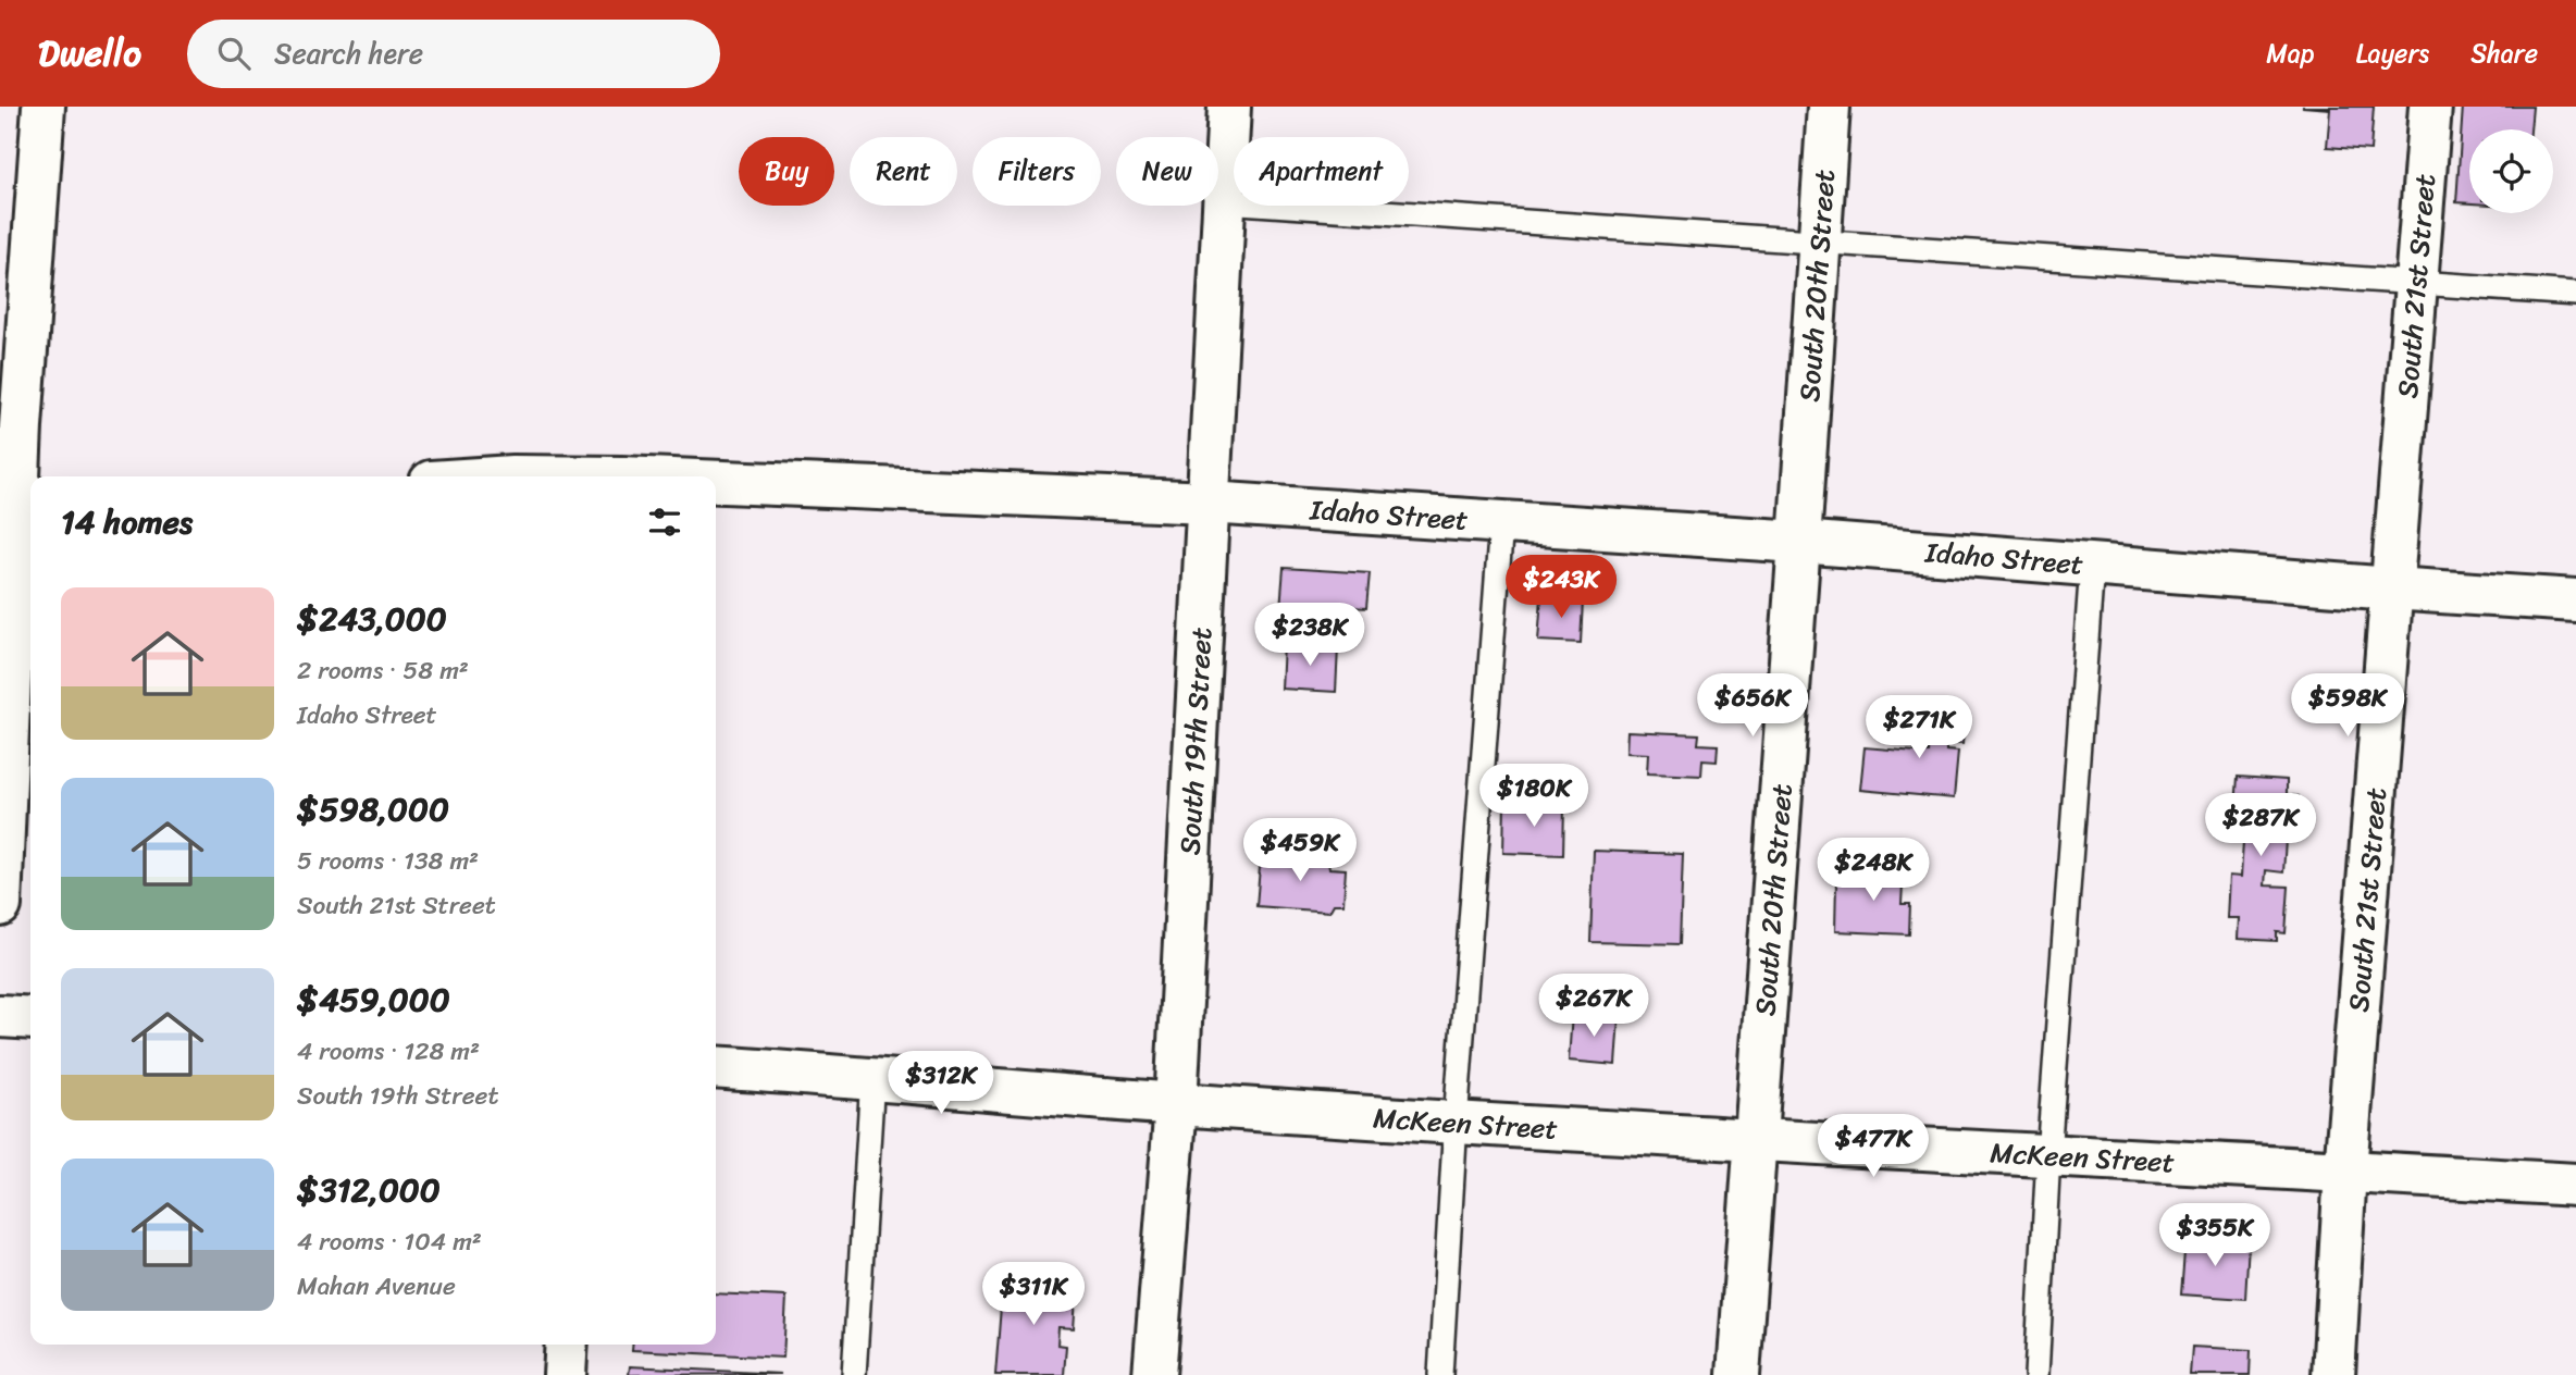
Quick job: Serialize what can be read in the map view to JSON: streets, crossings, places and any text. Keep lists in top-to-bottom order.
{
  "streets": {
    "street": [
      "South 20th Street",
      "South 21st Street",
      "Idaho Street",
      "South 19th Street",
      "McKeen Street"
    ]
  },
  "crossings": [
    ["South 20th Street", "Idaho Street"],
    ["South 20th Street", "McKeen Street"],
    ["South 21st Street", "Idaho Street"],
    ["South 21st Street", "McKeen Street"],
    ["Idaho Street", "South 19th Street"],
    ["South 19th Street", "McKeen Street"]
  ],
  "page": {
    "header": "Dwello",
    "search": "Search here",
    "nav": ["Map", "Layers", "Share"],
    "chip": [
      "Buy",
      "Rent",
      "Filters",
      "New",
      "Apartment"
    ],
    "heading": "14 homes",
    "price": [
      "$243K",
      "$238K",
      "$656K",
      "$598K",
      "$271K",
      "$180K",
      "$287K",
      "$459K",
      "$248K",
      "$267K",
      "$312K",
      "$477K",
      "$355K",
      "$311K"
    ],
    "list": [
      {
        "name": "$243,000",
        "note": "2 rooms · 58 m² · Idaho Street"
      },
      {
        "name": "$598,000",
        "note": "5 rooms · 138 m² · South 21st Street"
      },
      {
        "name": "$459,000",
        "note": "4 rooms · 128 m² · South 19th Street"
      },
      {
        "name": "$312,000",
        "note": "4 rooms · 104 m² · Mahan Avenue"
      }
    ]
  }
}
